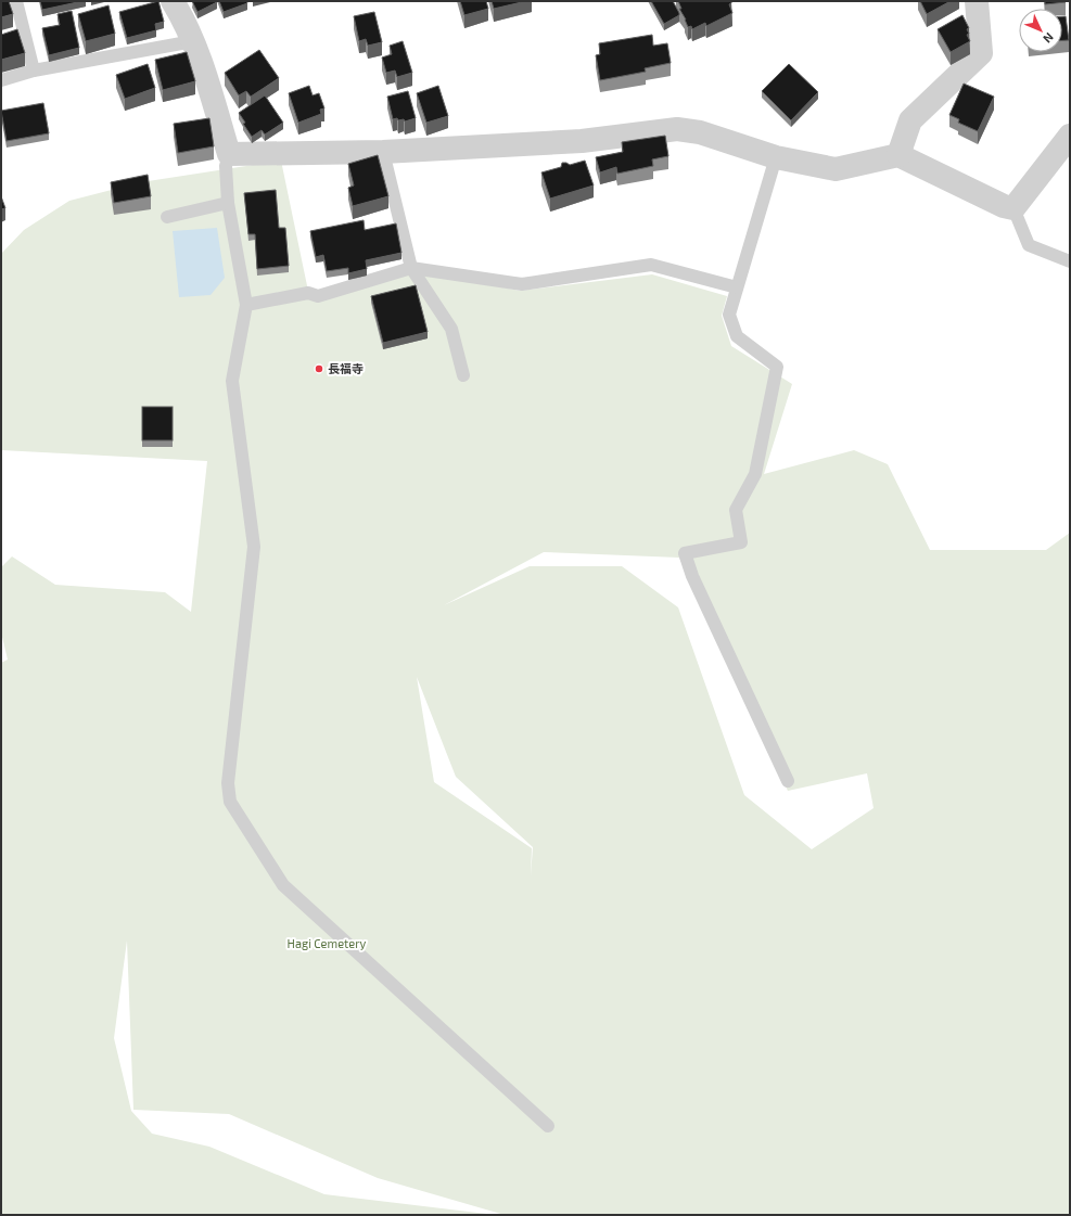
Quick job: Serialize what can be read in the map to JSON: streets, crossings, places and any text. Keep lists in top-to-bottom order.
{
  "parks": ["Hagi Cemetery"],
  "places": ["長福寺"],
  "north": "bottom right"
}
